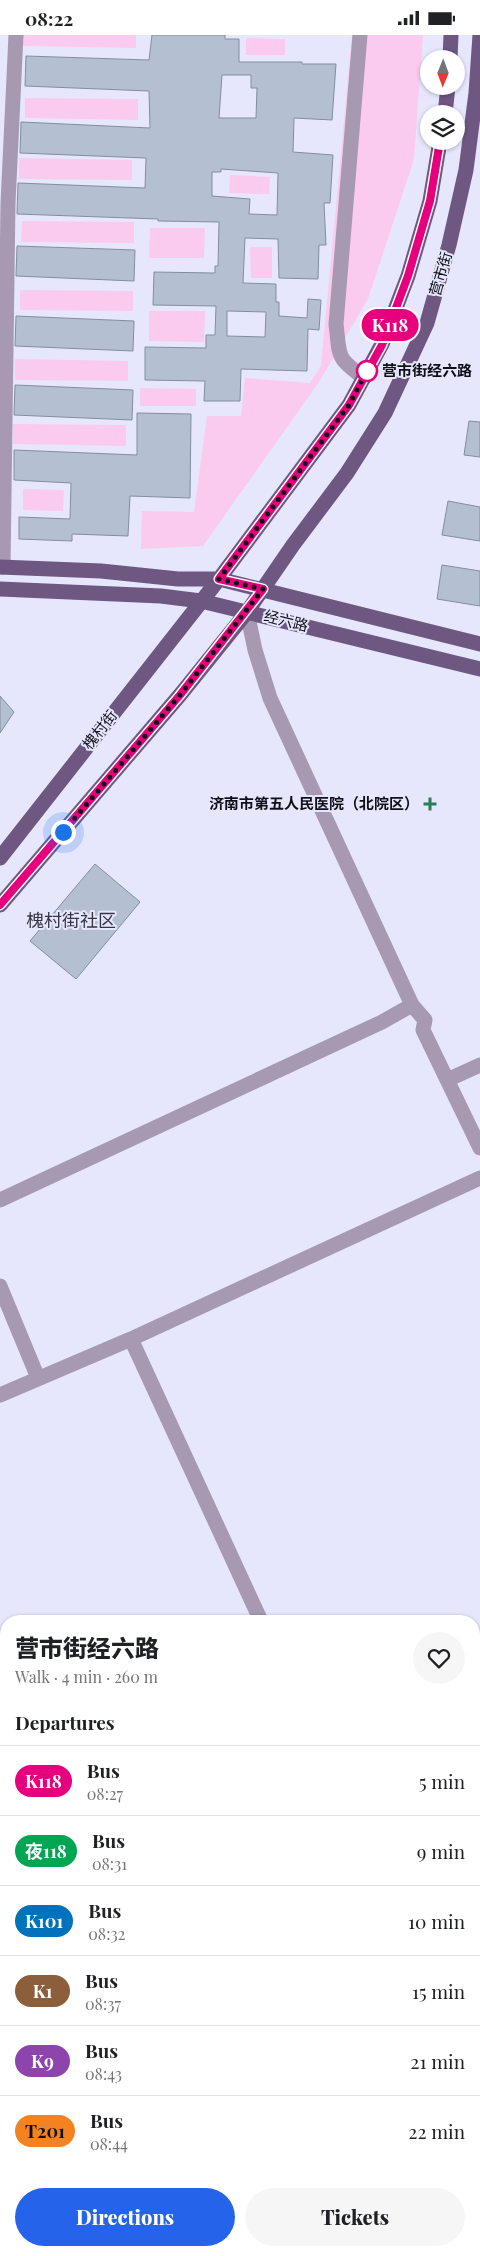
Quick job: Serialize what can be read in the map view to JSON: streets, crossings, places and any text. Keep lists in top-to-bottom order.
{
  "streets": {
    "main road": ["营市街", "经六路", "槐村街"]
  },
  "crossings": [
    ["营市街", "经六路"],
    ["营市街", "槐村街"],
    ["经六路", "槐村街"]
  ],
  "districts": ["槐村街社区"],
  "places": {
    "other": ["营市街经六路"],
    "health": ["济南市第五人民医院（北院区）"]
  },
  "lines": ["bus line K118"],
  "north": "bottom",
  "page": {
    "status": "08:22",
    "on_map": "K118",
    "heading": [
      ["营市街经六路", "Walk · 4 min · 260 m"],
      "Departures"
    ],
    "list": [
      {
        "mark": "K118",
        "name": "Bus",
        "note": "08:27",
        "value": "5 min"
      },
      {
        "mark": "夜118",
        "name": "Bus",
        "note": "08:31",
        "value": "9 min"
      },
      {
        "mark": "K101",
        "name": "Bus",
        "note": "08:32",
        "value": "10 min"
      },
      {
        "mark": "K1",
        "name": "Bus",
        "note": "08:37",
        "value": "15 min"
      },
      {
        "mark": "K9",
        "name": "Bus",
        "note": "08:43",
        "value": "21 min"
      },
      {
        "mark": "T201",
        "name": "Bus",
        "note": "08:44",
        "value": "22 min"
      }
    ],
    "buttons": ["Directions", "Tickets"]
  }
}
